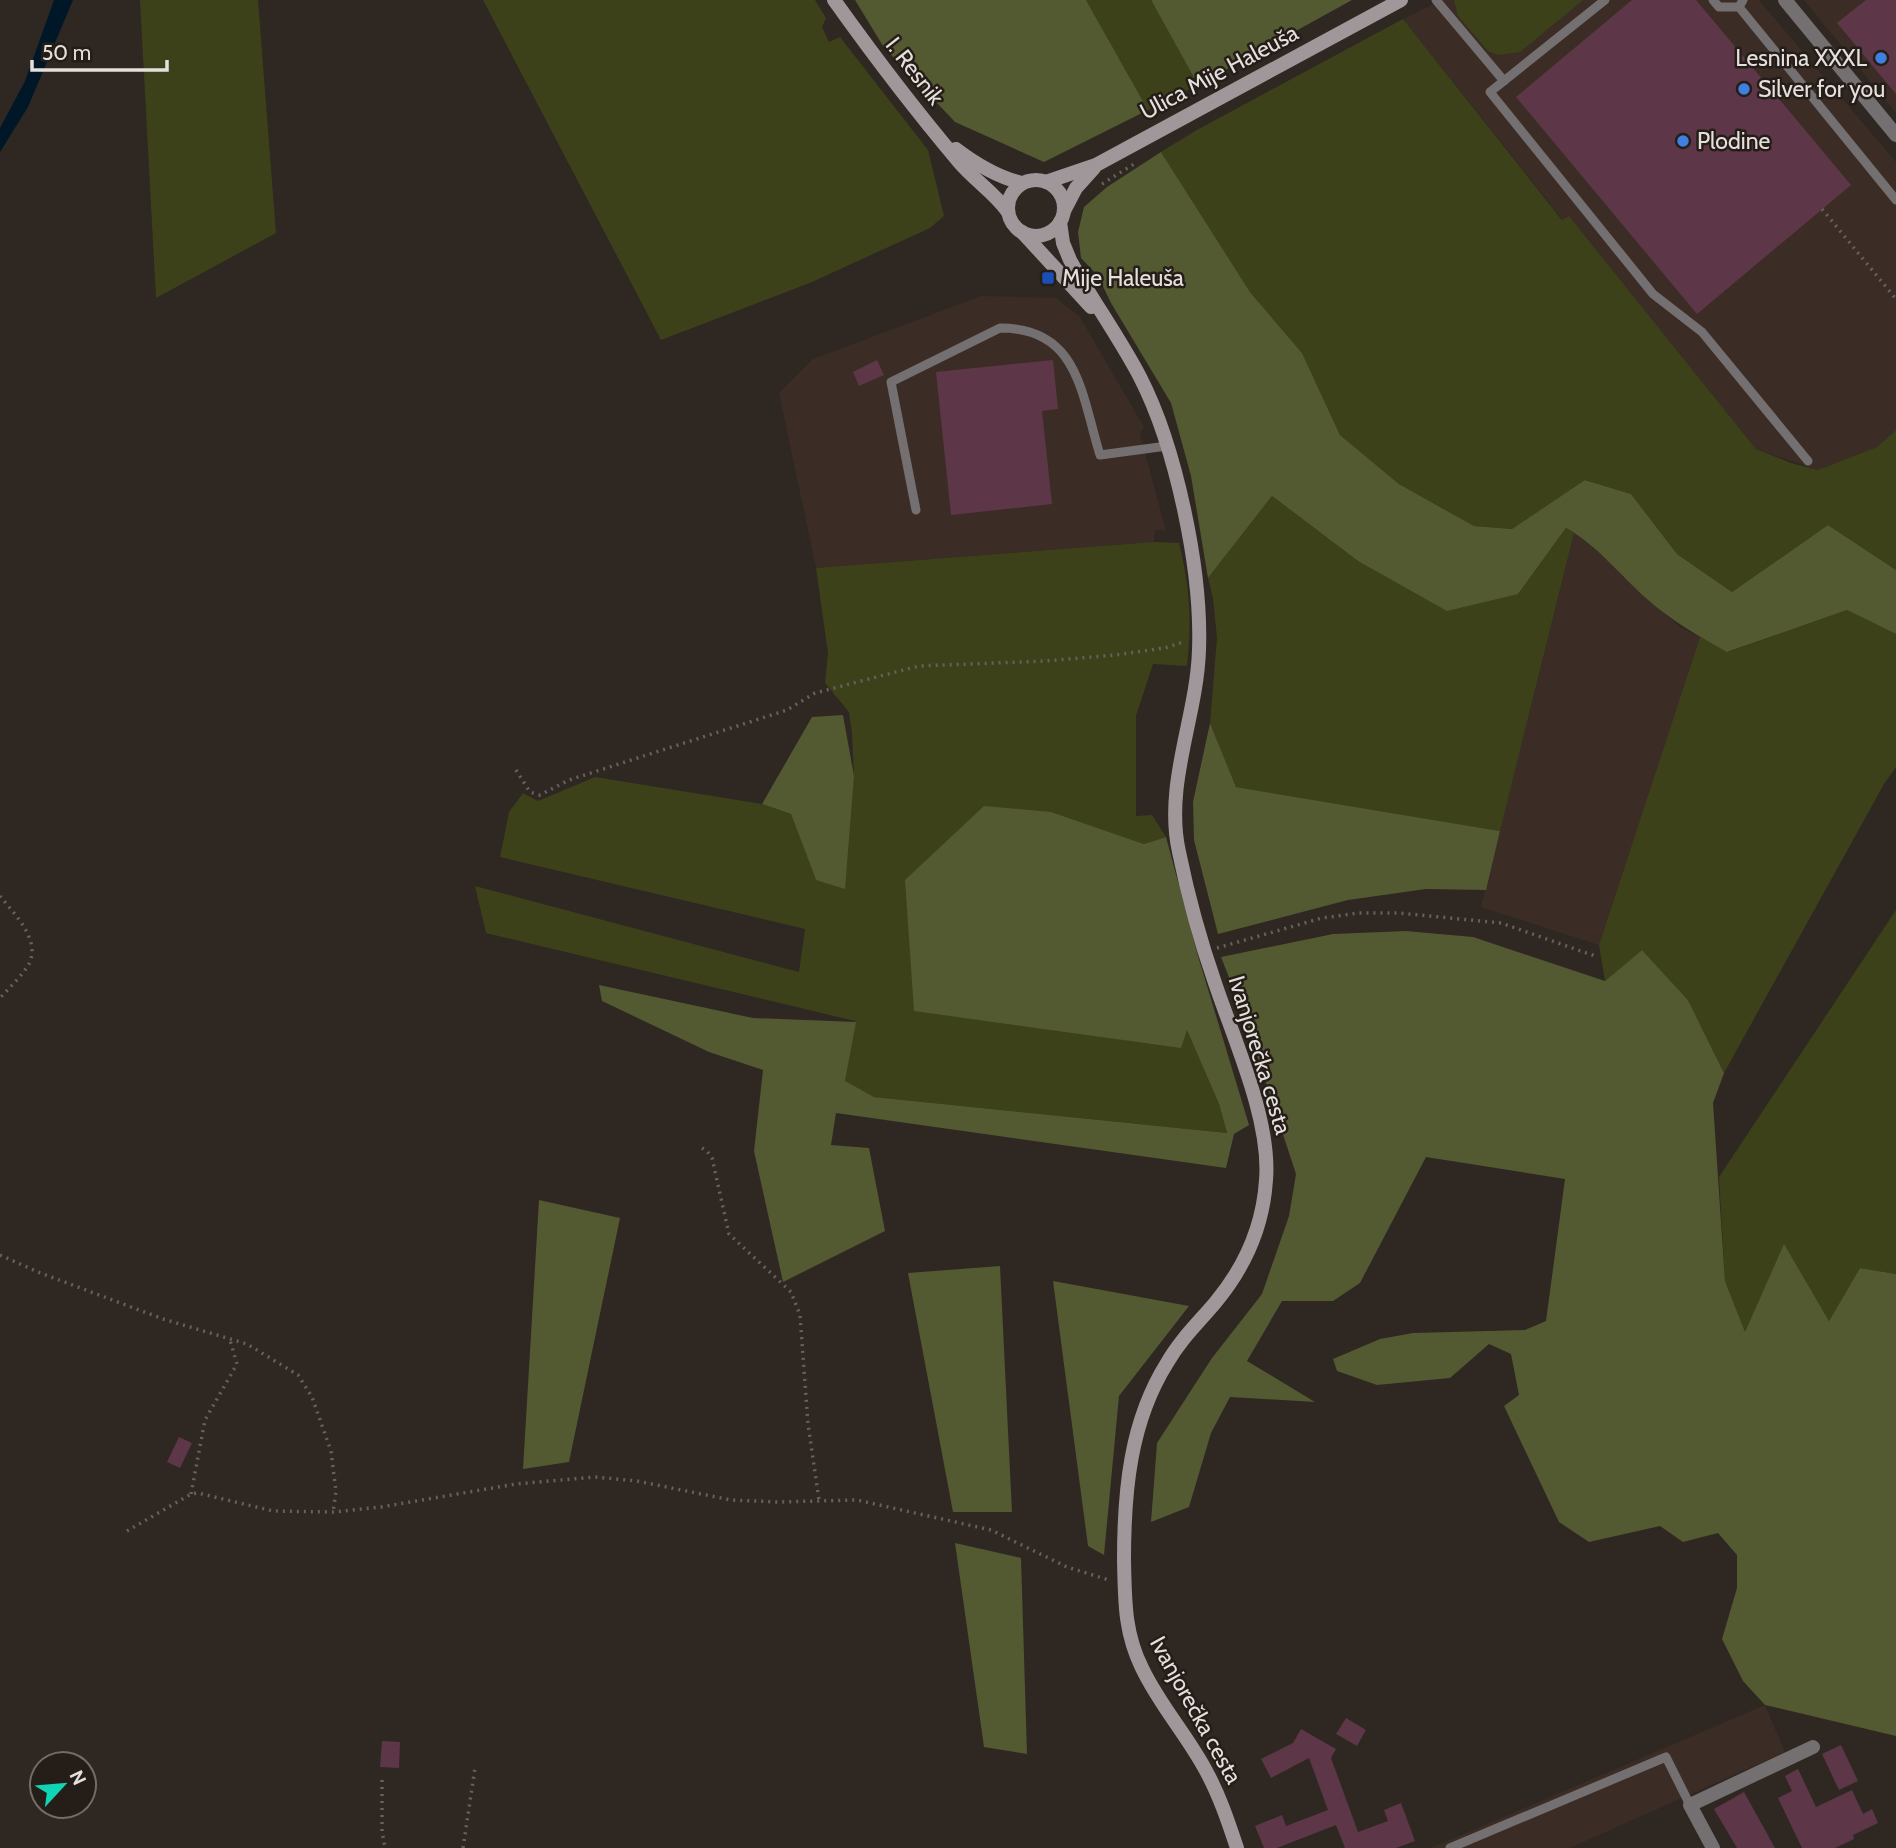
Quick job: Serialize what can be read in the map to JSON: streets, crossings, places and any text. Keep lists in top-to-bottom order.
{
  "streets": {
    "main road": ["I. Resnik", "Ulica Mije Haleuša", "Ivanjorečka cesta"]
  },
  "crossings": [
    ["I. Resnik", "Ulica Mije Haleuša"],
    ["I. Resnik", "Ivanjorečka cesta"],
    ["Ulica Mije Haleuša", "Ivanjorečka cesta"]
  ],
  "places": {
    "other": ["Lesnina XXXL", "Silver for you", "Plodine"],
    "transit": ["Mije Haleuša"]
  },
  "scale_bar": "50 m",
  "north": "top right"
}
